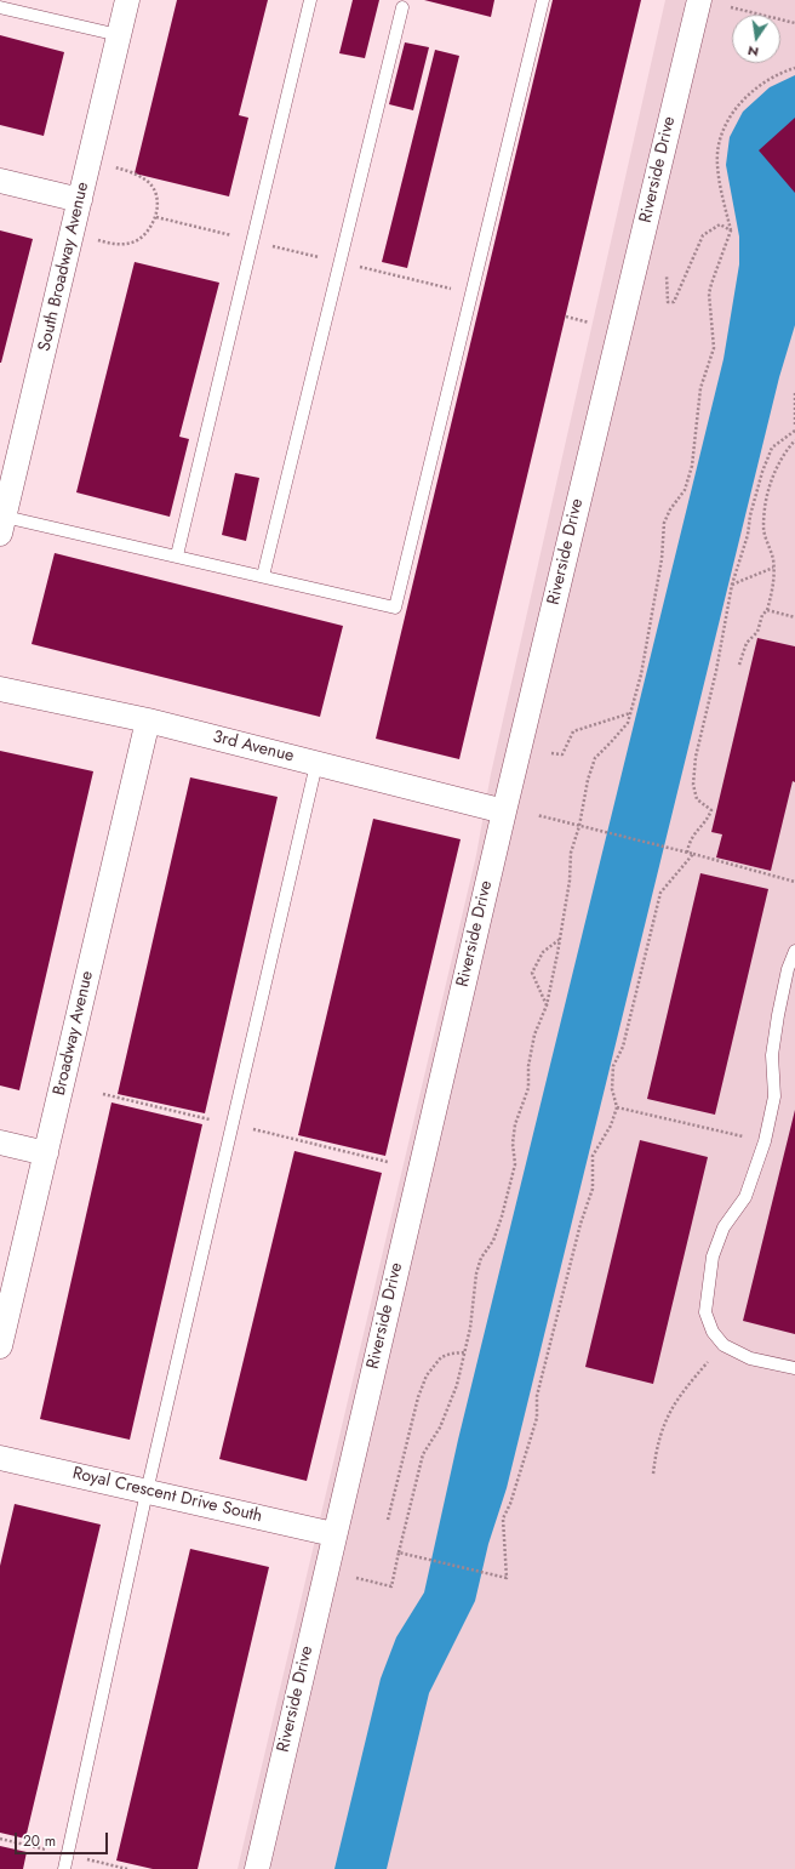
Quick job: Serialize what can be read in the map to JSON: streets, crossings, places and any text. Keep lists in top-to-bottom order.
{
  "streets": {
    "street": [
      "Riverside Drive",
      "South Broadway Avenue",
      "3rd Avenue",
      "Broadway Avenue",
      "Royal Crescent Drive South"
    ]
  },
  "crossings": [
    ["Riverside Drive", "3rd Avenue"],
    ["Riverside Drive", "Royal Crescent Drive South"],
    ["3rd Avenue", "Broadway Avenue"]
  ],
  "scale_bar": "20 m",
  "north": "bottom"
}
